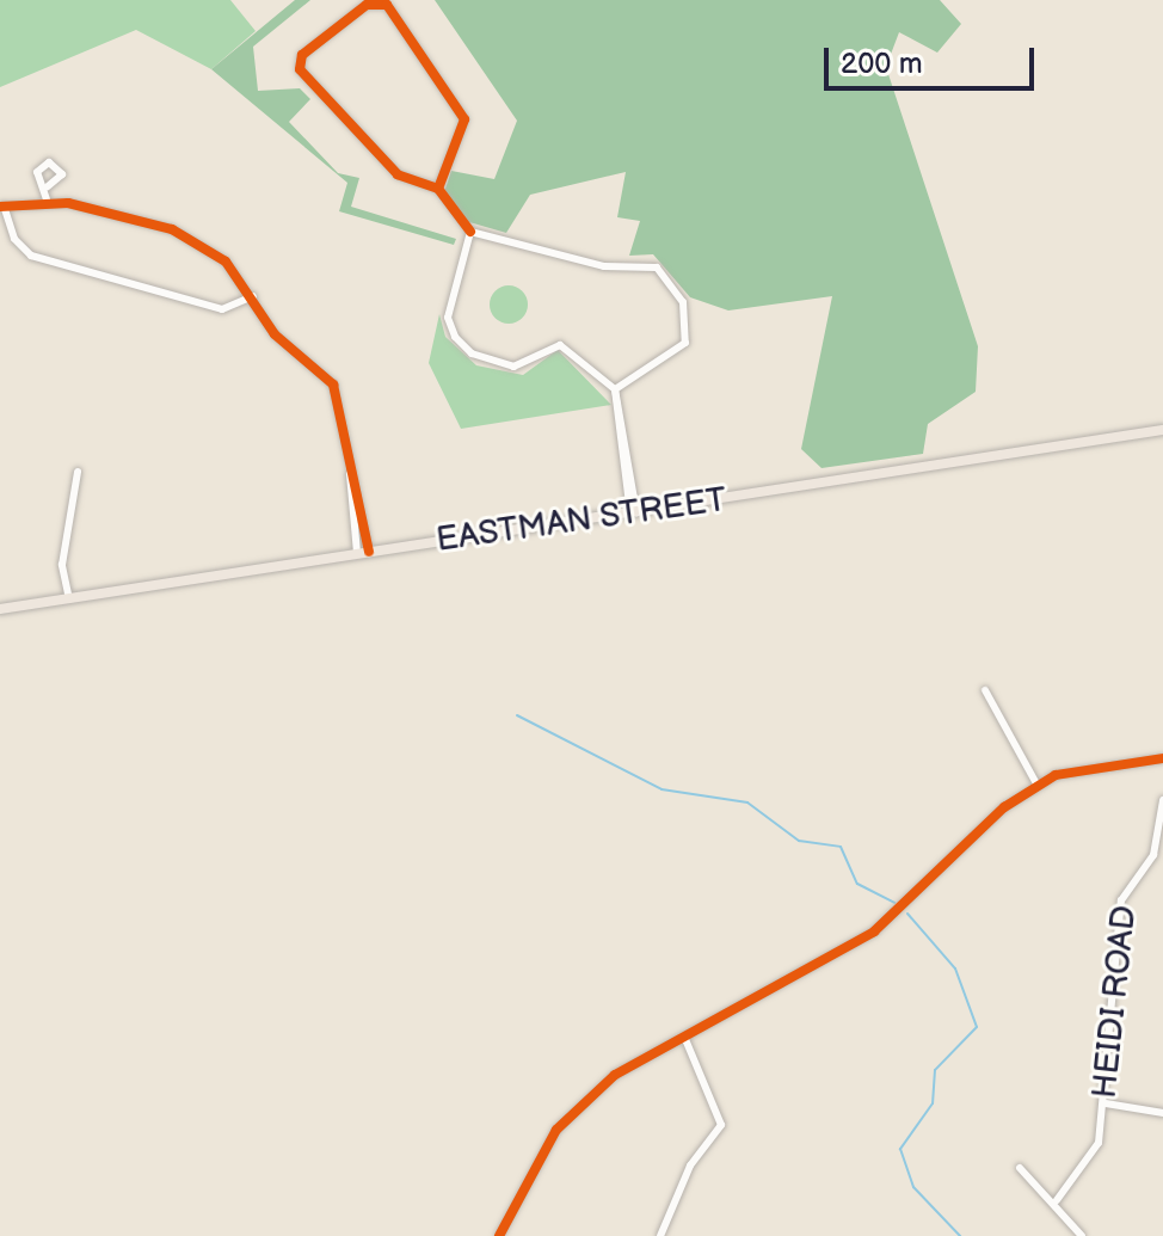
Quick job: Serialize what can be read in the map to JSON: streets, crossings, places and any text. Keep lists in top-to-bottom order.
{
  "streets": {
    "main road": ["EASTMAN STREET"],
    "street": ["HEIDI ROAD"]
  },
  "scale_bar": "200 m"
}
